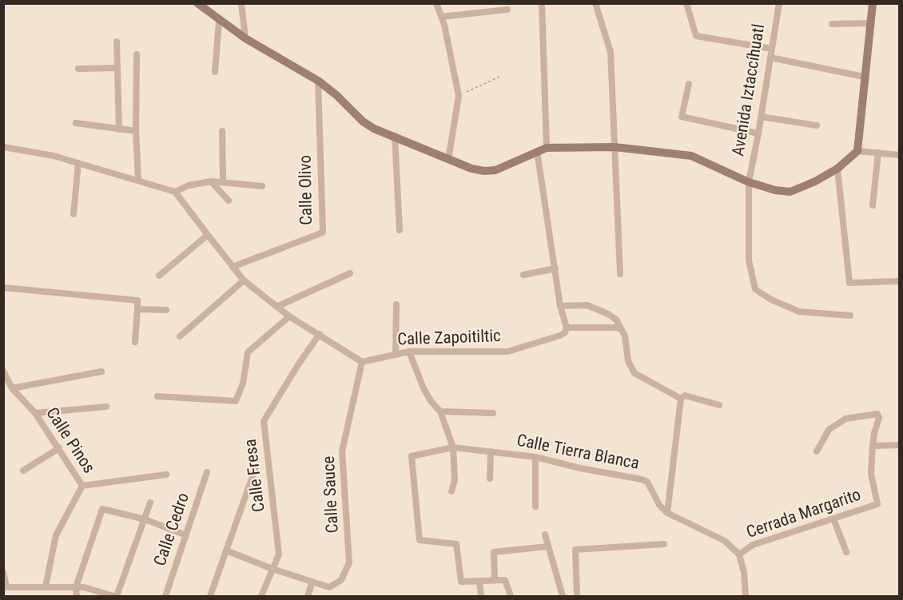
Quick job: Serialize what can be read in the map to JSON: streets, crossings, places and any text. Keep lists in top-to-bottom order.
{
  "streets": {
    "street": [
      "Avenida Iztaccíhuatl",
      "Calle Olivo",
      "Calle Zapoitiltic",
      "Calle Pinos",
      "Calle Tierra Blanca",
      "Calle Fresa",
      "Calle Sauce",
      "Cerrada Margarito",
      "Calle Cedro"
    ]
  },
  "crossings": [
    ["Calle Zapoitiltic", "Calle Sauce"],
    ["Calle Tierra Blanca", "Cerrada Margarito"],
    ["Calle Fresa", "Calle Sauce"]
  ]
}
